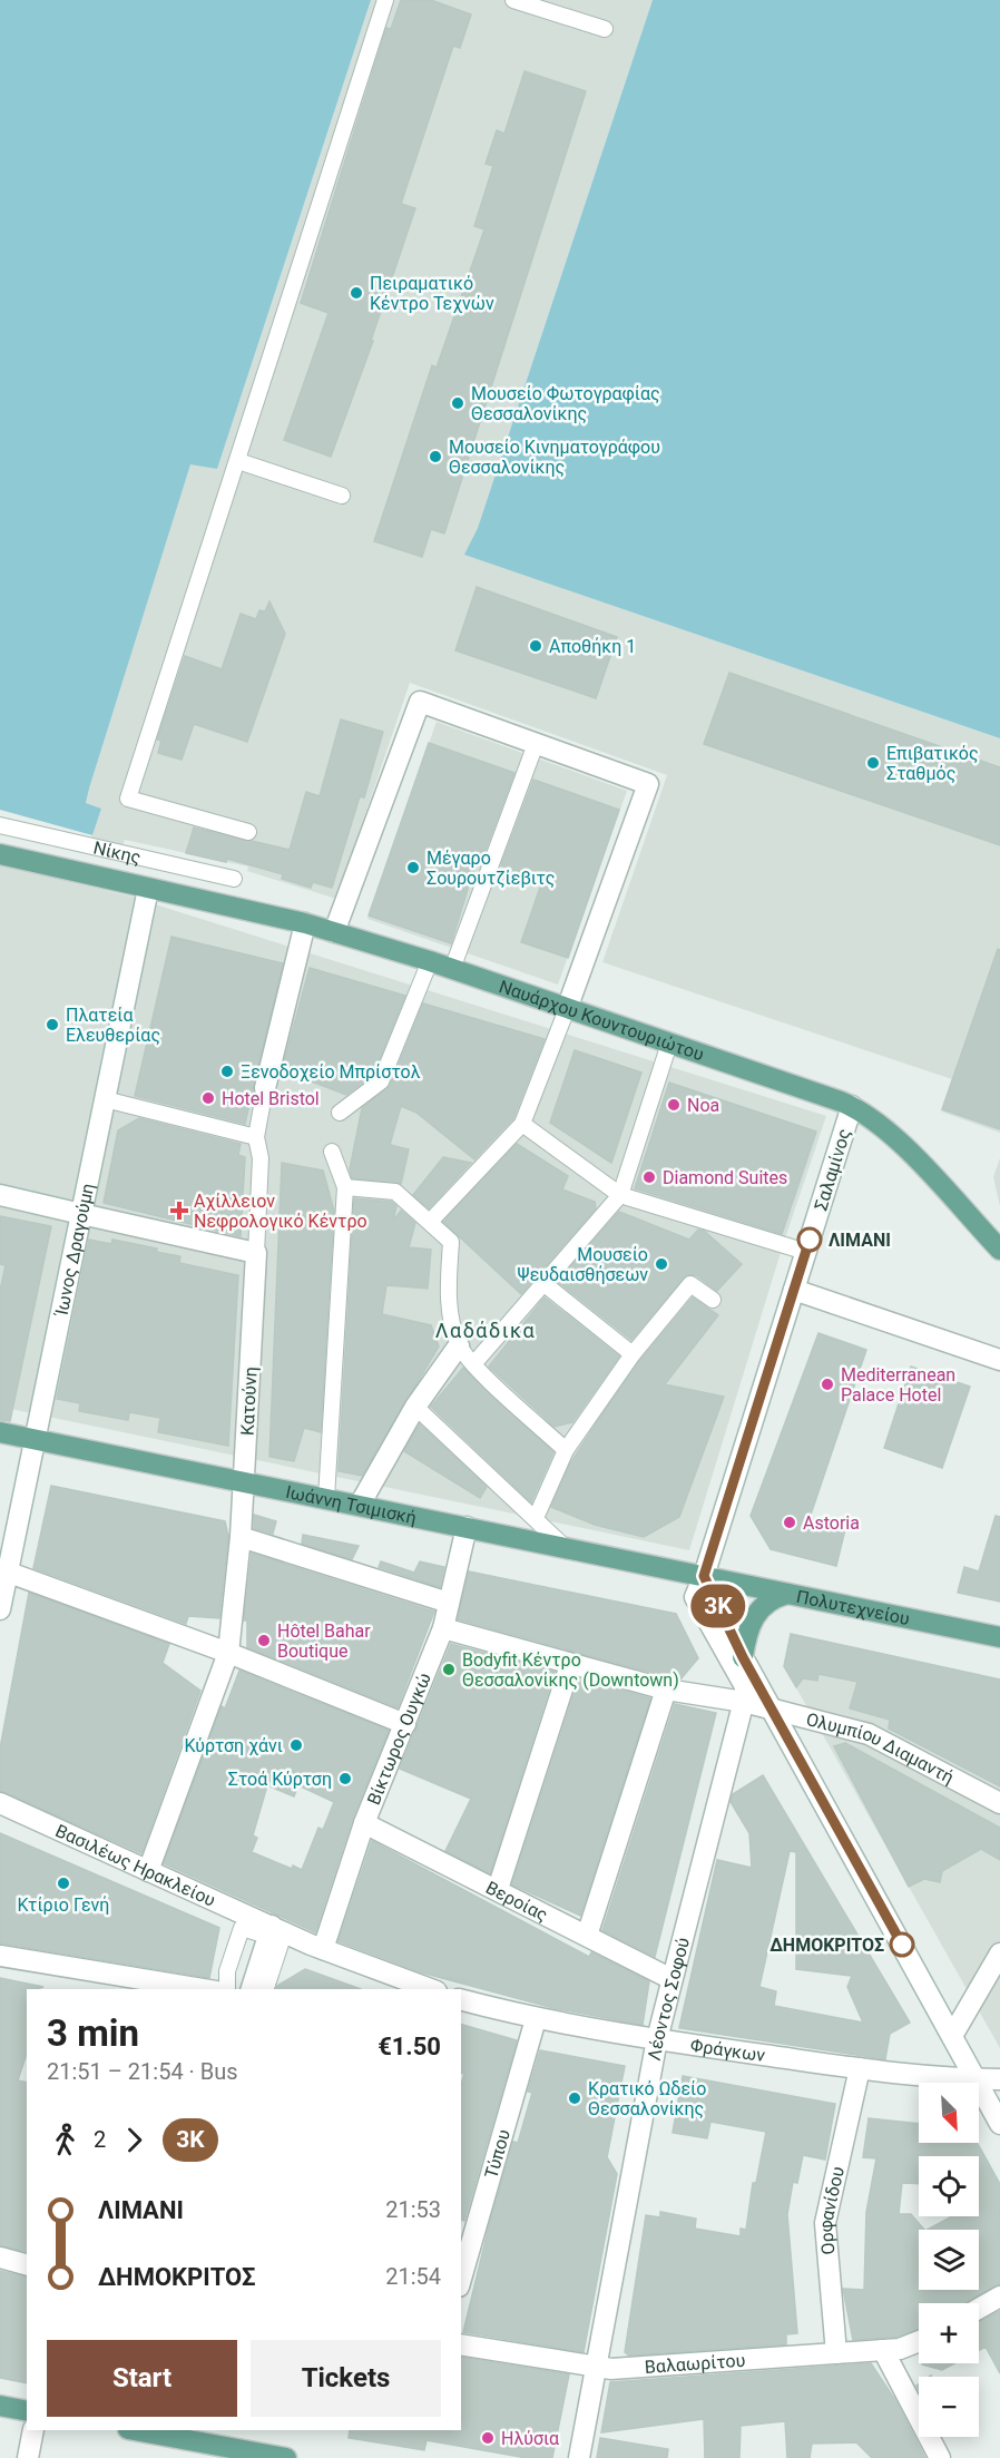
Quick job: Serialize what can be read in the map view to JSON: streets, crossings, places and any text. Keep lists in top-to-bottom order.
{
  "streets": {
    "main road": [
      "Νίκης",
      "Ναυάρχου Κουντουριώτου",
      "Ιωάννη Τσιμισκή",
      "Πολυτεχνείου"
    ],
    "street": [
      "Σαλαμίνος",
      "Ίωνος Δραγούμη",
      "Κατούνη",
      "Βίκτωρος Ουγκώ",
      "Ολυμπίου Διαμαντή",
      "Βασιλέως Ηρακλείου",
      "Βεροίας",
      "Λέοντος Σοφού",
      "Φράγκων",
      "Τύπου",
      "Ορφανίδου",
      "Βαλαωρίτου"
    ]
  },
  "crossings": [
    ["Νίκης", "Ναυάρχου Κουντουριώτου"],
    ["Νίκης", "Ίωνος Δραγούμη"],
    ["Ναυάρχου Κουντουριώτου", "Σαλαμίνος"],
    ["Ναυάρχου Κουντουριώτου", "Ίωνος Δραγούμη"],
    ["Ναυάρχου Κουντουριώτου", "Κατούνη"],
    ["Σαλαμίνος", "Ιωάννη Τσιμισκή"],
    ["Σαλαμίνος", "Πολυτεχνείου"],
    ["Σαλαμίνος", "Ολυμπίου Διαμαντή"],
    ["Σαλαμίνος", "Λέοντος Σοφού"],
    ["Ίωνος Δραγούμη", "Ιωάννη Τσιμισκή"],
    ["Κατούνη", "Ιωάννη Τσιμισκή"],
    ["Κατούνη", "Βασιλέως Ηρακλείου"],
    ["Ιωάννη Τσιμισκή", "Πολυτεχνείου"],
    ["Ιωάννη Τσιμισκή", "Βίκτωρος Ουγκώ"],
    ["Βίκτωρος Ουγκώ", "Ολυμπίου Διαμαντή"],
    ["Βίκτωρος Ουγκώ", "Βεροίας"],
    ["Ολυμπίου Διαμαντή", "Λέοντος Σοφού"],
    ["Βεροίας", "Λέοντος Σοφού"],
    ["Λέοντος Σοφού", "Φράγκων"],
    ["Λέοντος Σοφού", "Βαλαωρίτου"],
    ["Φράγκων", "Τύπου"],
    ["Φράγκων", "Ορφανίδου"],
    ["Ορφανίδου", "Βαλαωρίτου"]
  ],
  "districts": ["Λαδάδικα"],
  "places": {
    "other": [
      "Πειραματικό Κέντρο Τεχνών",
      "Μουσείο Φωτογραφίας Θεσσαλονίκης",
      "Μουσείο Κινηματογράφου Θεσσαλονίκης",
      "Αποθήκη 1",
      "Επιβατικός Σταθμός",
      "Μέγαρο Σουρουτζίεβιτς",
      "Πλατεία Ελευθερίας",
      "Ξενοδοχείο Μπρίστολ",
      "Hotel Bristol",
      "Noa",
      "Diamond Suites",
      "ΛΙΜΑΝΙ",
      "Μουσείο Ψευδαισθήσεων",
      "Mediterranean Palace Hotel",
      "Astoria",
      "Hôtel Bahar Boutique",
      "Bodyfit Κέντρο Θεσσαλονίκης (Downtown)",
      "Κύρτση χάνι",
      "Στοά Κύρτση",
      "Κτίριο Γενή",
      "ΔΗΜΟΚΡΙΤΟΣ",
      "Κρατικό Ωδείο Θεσσαλονίκης",
      "Ηλύσια"
    ],
    "health": ["Αχίλλειον Νεφρολογικό Κέντρο"]
  },
  "lines": ["bus line 3Κ"],
  "north": "bottom right",
  "page": {
    "on_map": "3Κ",
    "heading": ["3 min", "21:51 – 21:54 · Bus", "€1.50"],
    "map_buttons": ["+", "−"],
    "legs": ["2", "3Κ"],
    "list": [
      {
        "name": "ΛΙΜΑΝΙ",
        "value": "21:53"
      },
      {
        "name": "ΔΗΜΟΚΡΙΤΟΣ",
        "value": "21:54"
      }
    ],
    "buttons": ["Start", "Tickets"]
  }
}
